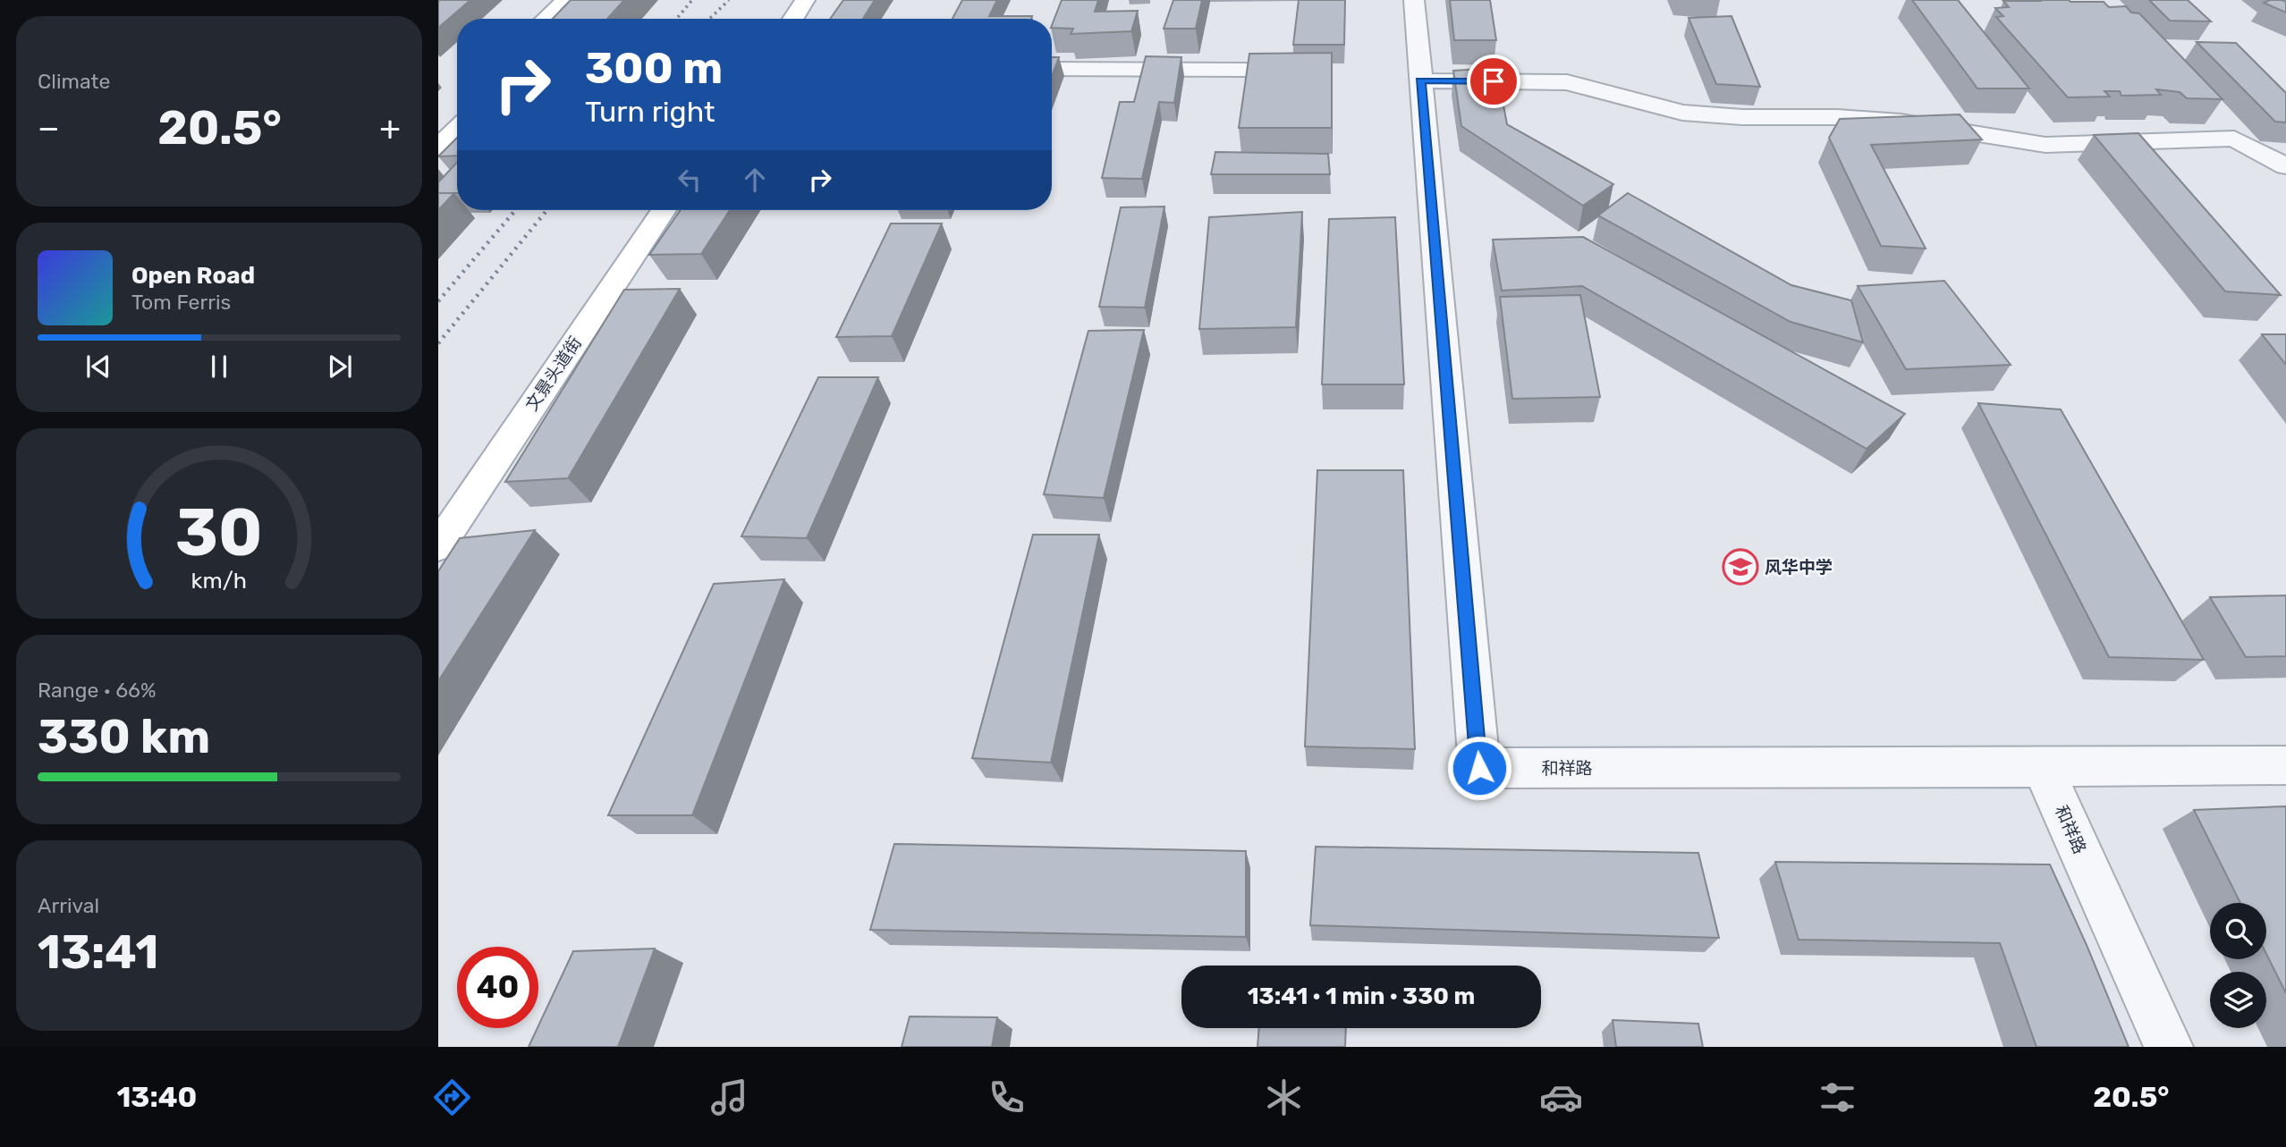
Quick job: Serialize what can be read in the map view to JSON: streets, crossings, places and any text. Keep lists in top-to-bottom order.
{
  "streets": {
    "main road": ["文景头道街"],
    "street": ["和祥路"]
  },
  "places": {
    "school or university": ["风华中学"]
  },
  "page": {
    "tile": [
      "Climate",
      ["Range · 66%", "330 km"],
      ["Arrival", "13:41"]
    ],
    "turn": ["300 m", "Turn right"],
    "heat": ["−", "20.5°", "+"],
    "song": ["Open Road", "Tom Ferris"],
    "limit": "40",
    "trip": "13:41 · 1 min · 330 m",
    "tabs": ["13:40", "20.5°"],
    "gauge": ["30", "km/h"]
  }
}
